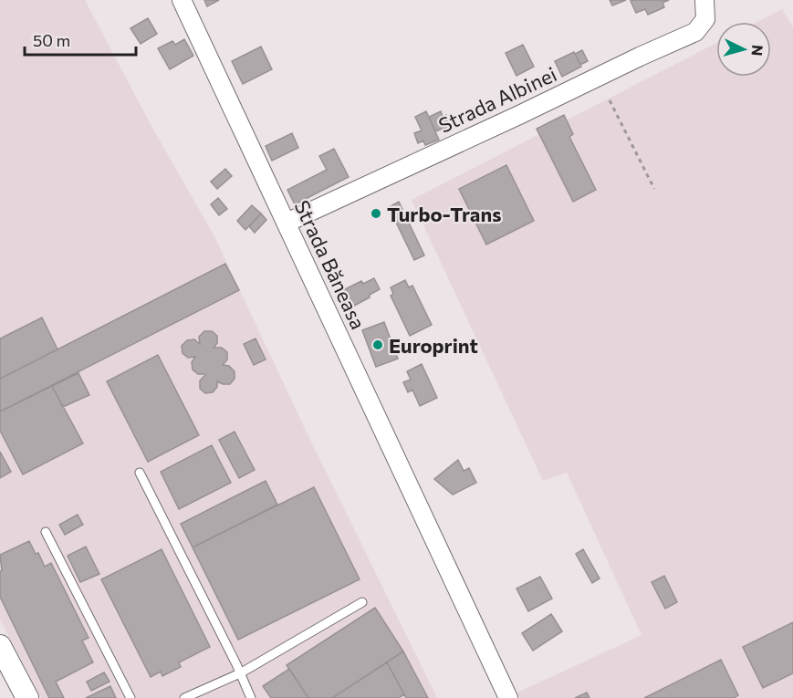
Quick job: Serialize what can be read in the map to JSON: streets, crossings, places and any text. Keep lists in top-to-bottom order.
{
  "streets": {
    "street": ["Strada Albinei", "Strada Băneasa"]
  },
  "crossings": [
    ["Strada Albinei", "Strada Băneasa"]
  ],
  "places": ["Turbo-Trans", "Europrint"],
  "scale_bar": "50 m",
  "north": "right"
}
